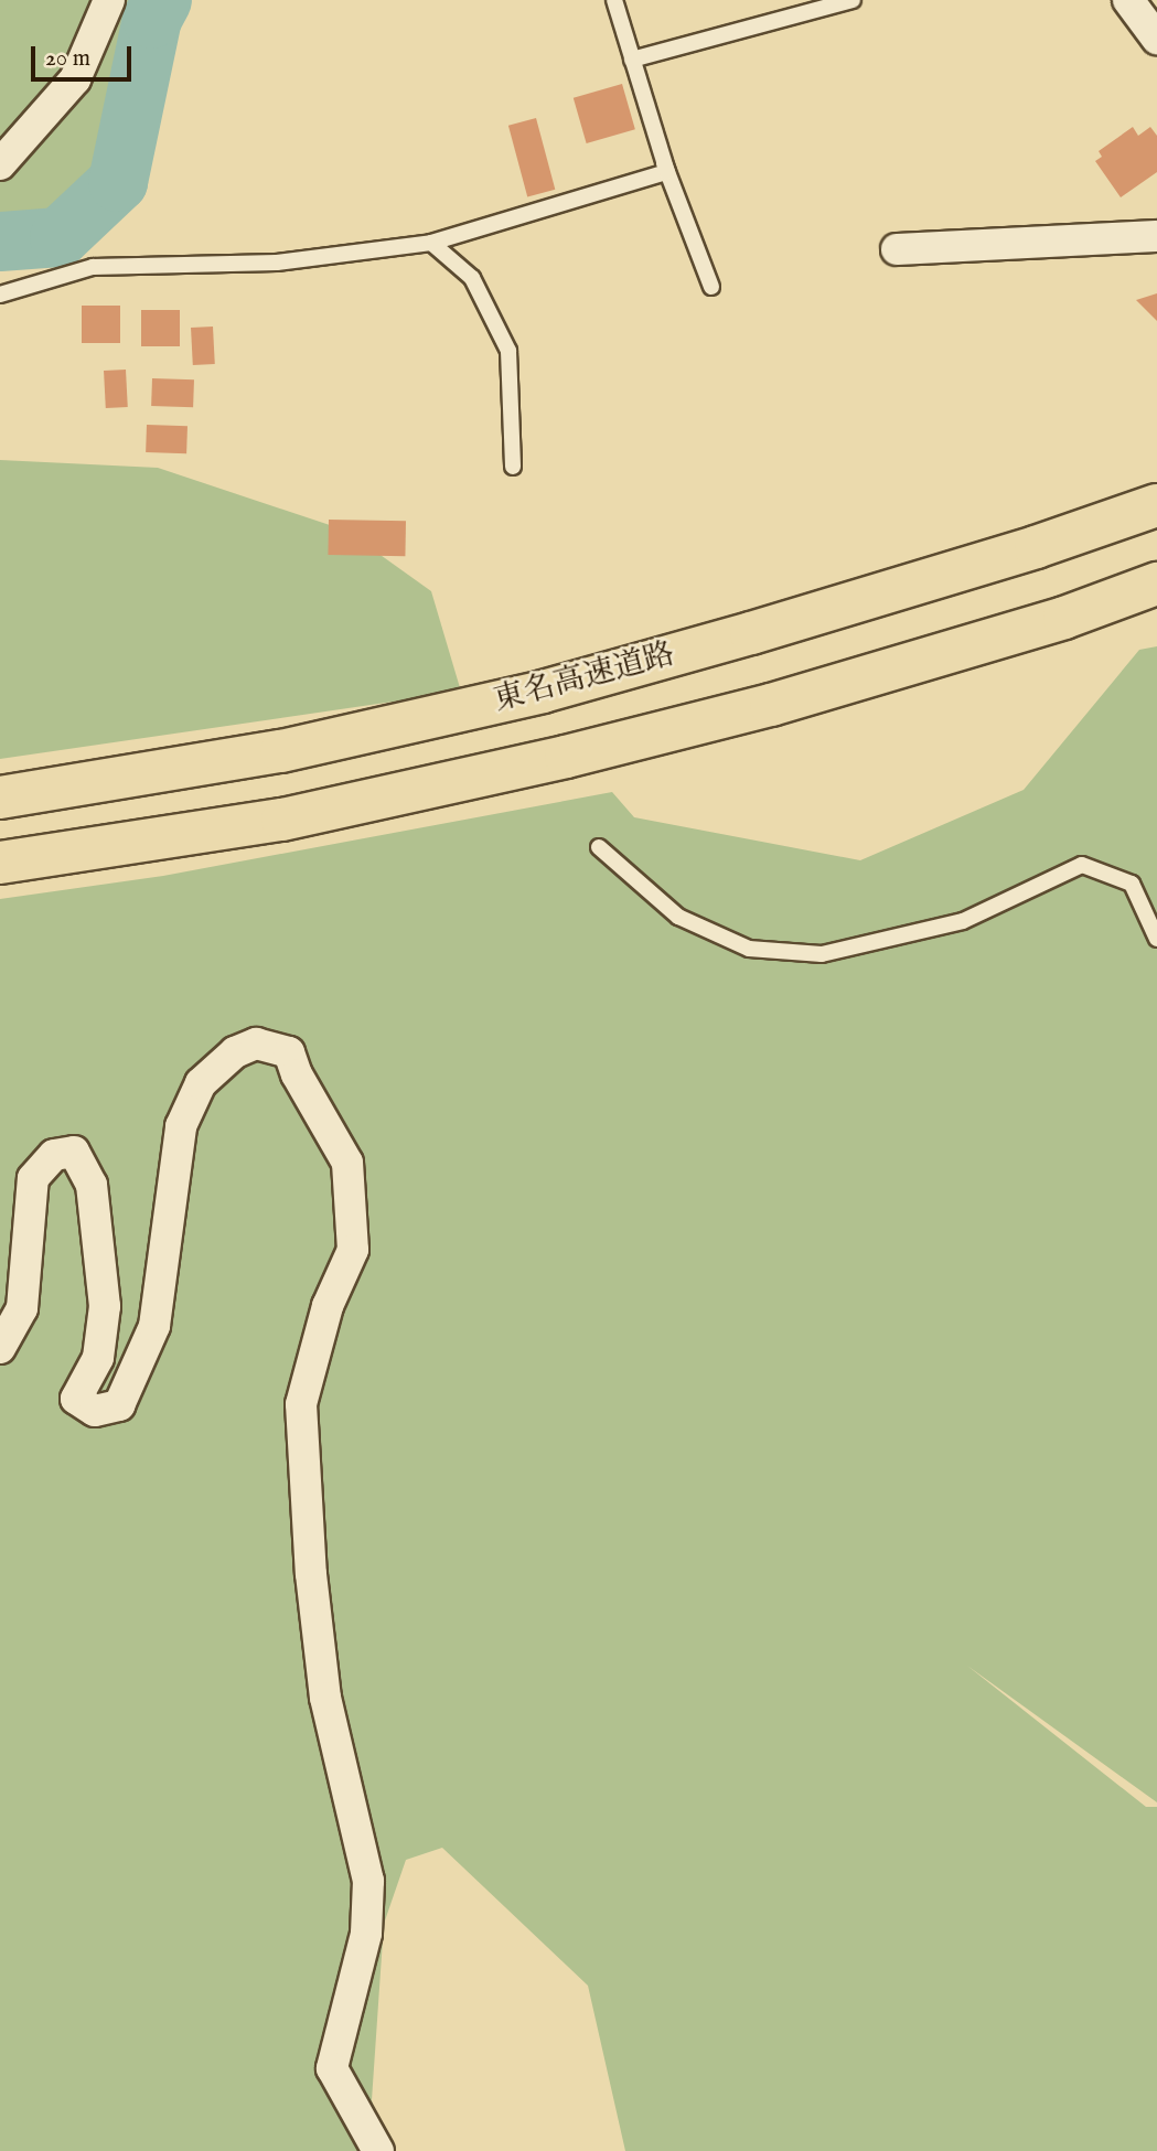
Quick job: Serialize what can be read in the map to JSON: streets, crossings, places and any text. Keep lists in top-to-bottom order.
{
  "streets": {
    "highway": ["東名高速道路"]
  },
  "scale_bar": "20 m"
}
